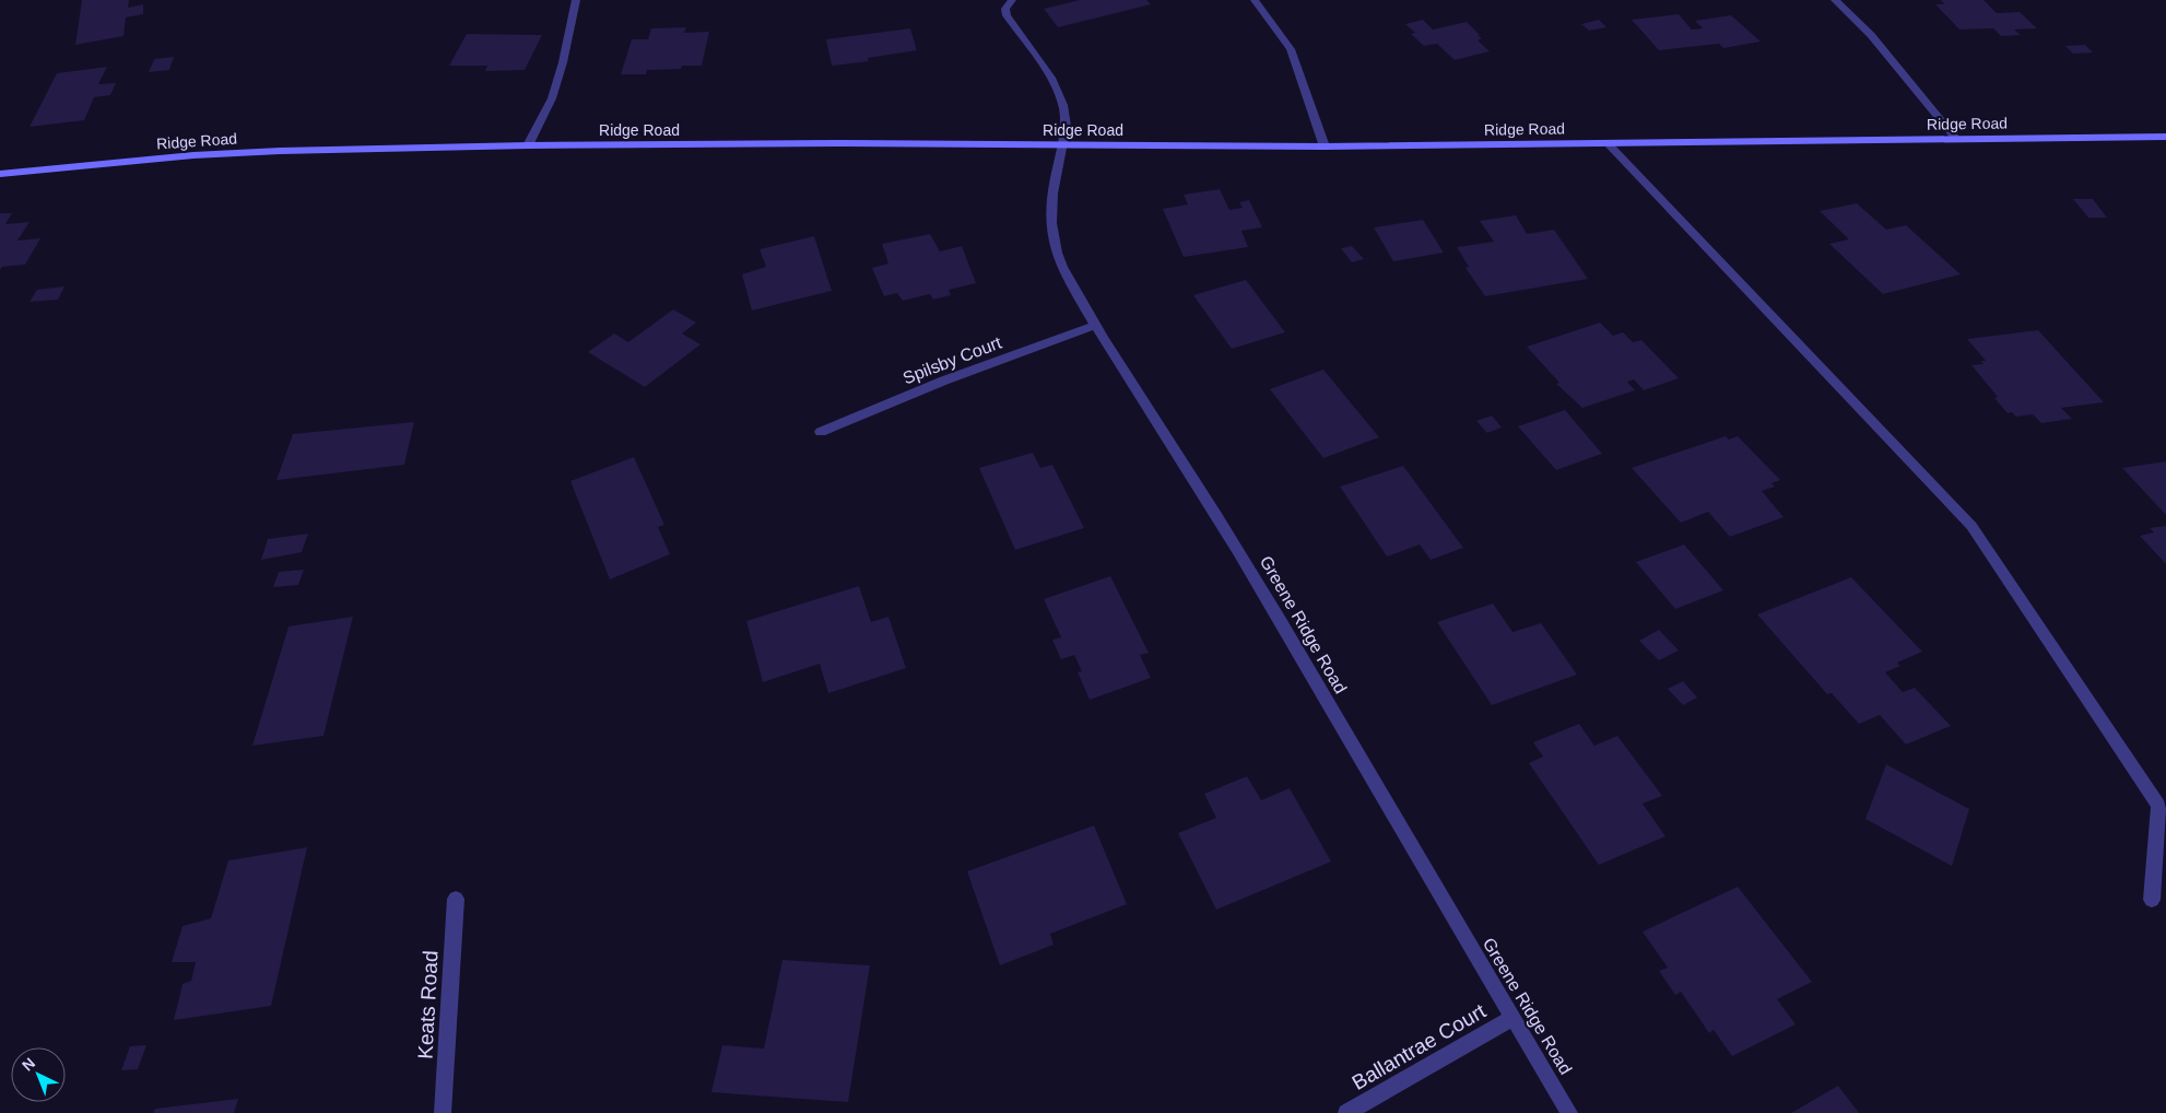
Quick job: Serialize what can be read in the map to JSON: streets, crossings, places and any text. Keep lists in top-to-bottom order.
{
  "streets": {
    "street": [
      "Ridge Road",
      "Spilsby Court",
      "Greene Ridge Road",
      "Keats Road",
      "Ballantrae Court"
    ]
  },
  "crossings": [
    ["Ridge Road", "Greene Ridge Road"],
    ["Spilsby Court", "Greene Ridge Road"],
    ["Greene Ridge Road", "Ballantrae Court"]
  ],
  "north": "top left"
}
